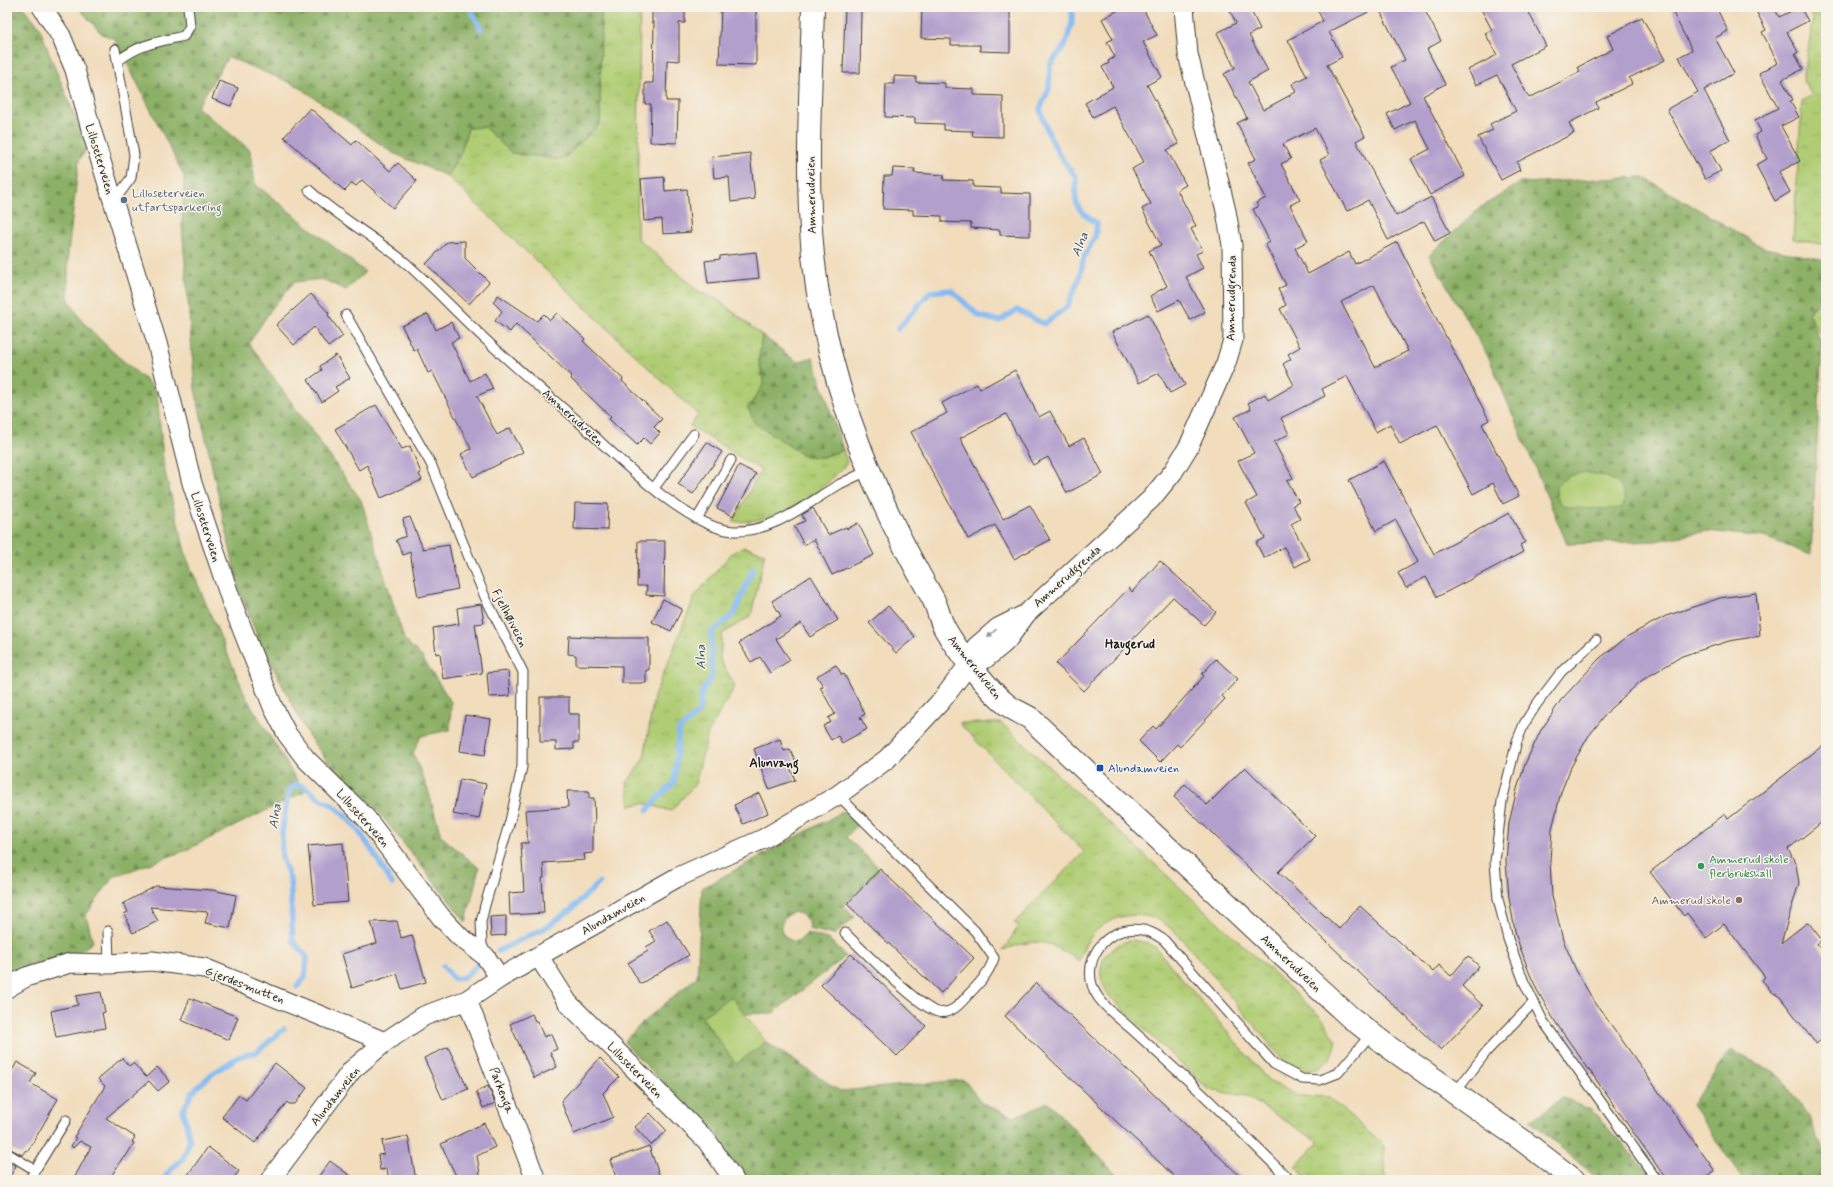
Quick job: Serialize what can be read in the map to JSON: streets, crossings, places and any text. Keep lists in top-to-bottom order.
{
  "streets": {
    "street": [
      "Lilloseterveien",
      "Ammerudveien",
      "Ammerudgrenda",
      "Alundamveien",
      "Gjerdesmutten",
      "Parkenga"
    ],
    "lane": ["Fjellhøiveien"]
  },
  "crossings": [
    ["Lilloseterveien", "Fjellhøiveien"],
    ["Lilloseterveien", "Alundamveien"],
    ["Ammerudveien", "Alundamveien"],
    ["Ammerudgrenda", "Alundamveien"],
    ["Alundamveien", "Gjerdesmutten"],
    ["Alundamveien", "Parkenga"]
  ],
  "districts": ["Haugerud", "Alunvang"],
  "water": ["Alna"],
  "places": {
    "other": ["Lilloseterveien utfartsparkering", "Ammerud skole flerbrukshall", "Ammerud skole"],
    "transit": ["Alundamveien"]
  }
}
